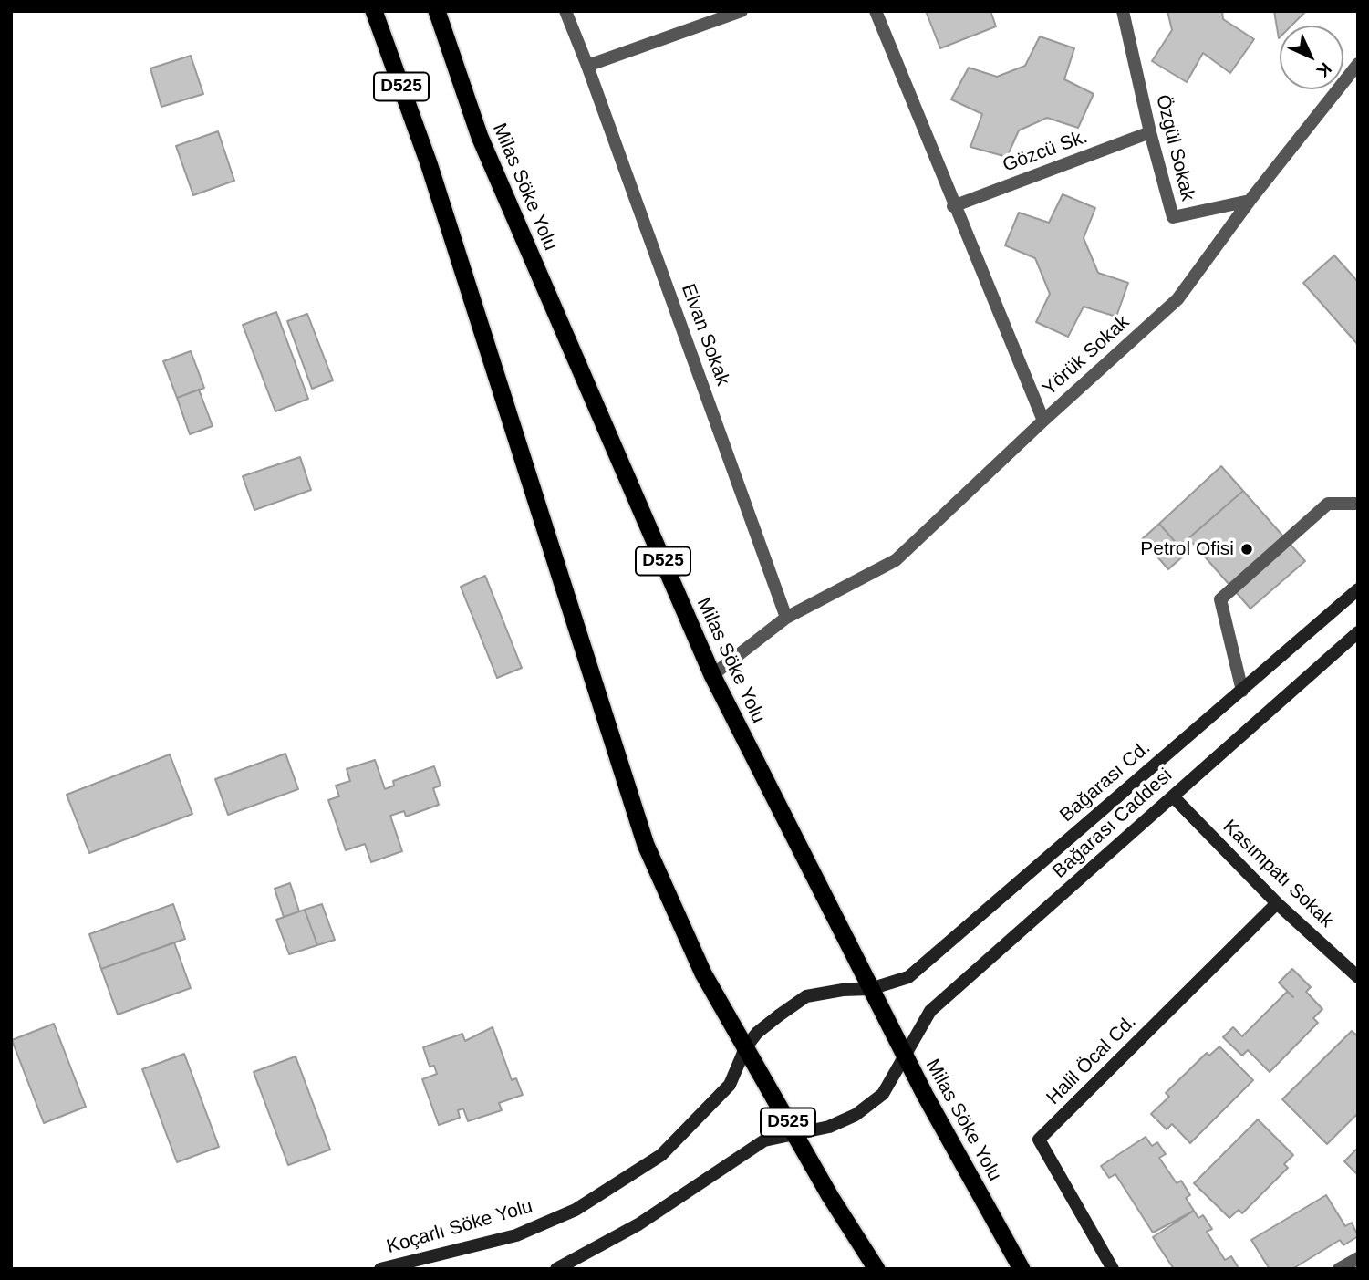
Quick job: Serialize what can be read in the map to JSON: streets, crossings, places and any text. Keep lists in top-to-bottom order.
{
  "streets": {
    "highway": ["D525", "Milas Söke Yolu"],
    "main road": [
      "Bağarası Cd.",
      "Bağarası Caddesi",
      "Kasımpatı Sokak",
      "Halil Öcal Cd.",
      "Koçarlı Söke Yolu"
    ],
    "street": [
      "Özgül Sokak",
      "Gözcü Sk.",
      "Elvan Sokak",
      "Yörük Sokak"
    ]
  },
  "crossings": [
    ["D525", "Milas Söke Yolu"],
    ["D525", "Bağarası Cd."],
    ["D525", "Bağarası Caddesi"],
    ["D525", "Koçarlı Söke Yolu"],
    ["Özgül Sokak", "Gözcü Sk."],
    ["Özgül Sokak", "Yörük Sokak"],
    ["Milas Söke Yolu", "Yörük Sokak"],
    ["Milas Söke Yolu", "Bağarası Cd."],
    ["Milas Söke Yolu", "Bağarası Caddesi"],
    ["Milas Söke Yolu", "Koçarlı Söke Yolu"],
    ["Elvan Sokak", "Yörük Sokak"],
    ["Bağarası Cd.", "Bağarası Caddesi"],
    ["Bağarası Cd.", "Koçarlı Söke Yolu"],
    ["Bağarası Caddesi", "Kasımpatı Sokak"],
    ["Bağarası Caddesi", "Koçarlı Söke Yolu"],
    ["Kasımpatı Sokak", "Halil Öcal Cd."]
  ],
  "places": ["Petrol Ofisi"],
  "north": "bottom right"
}
